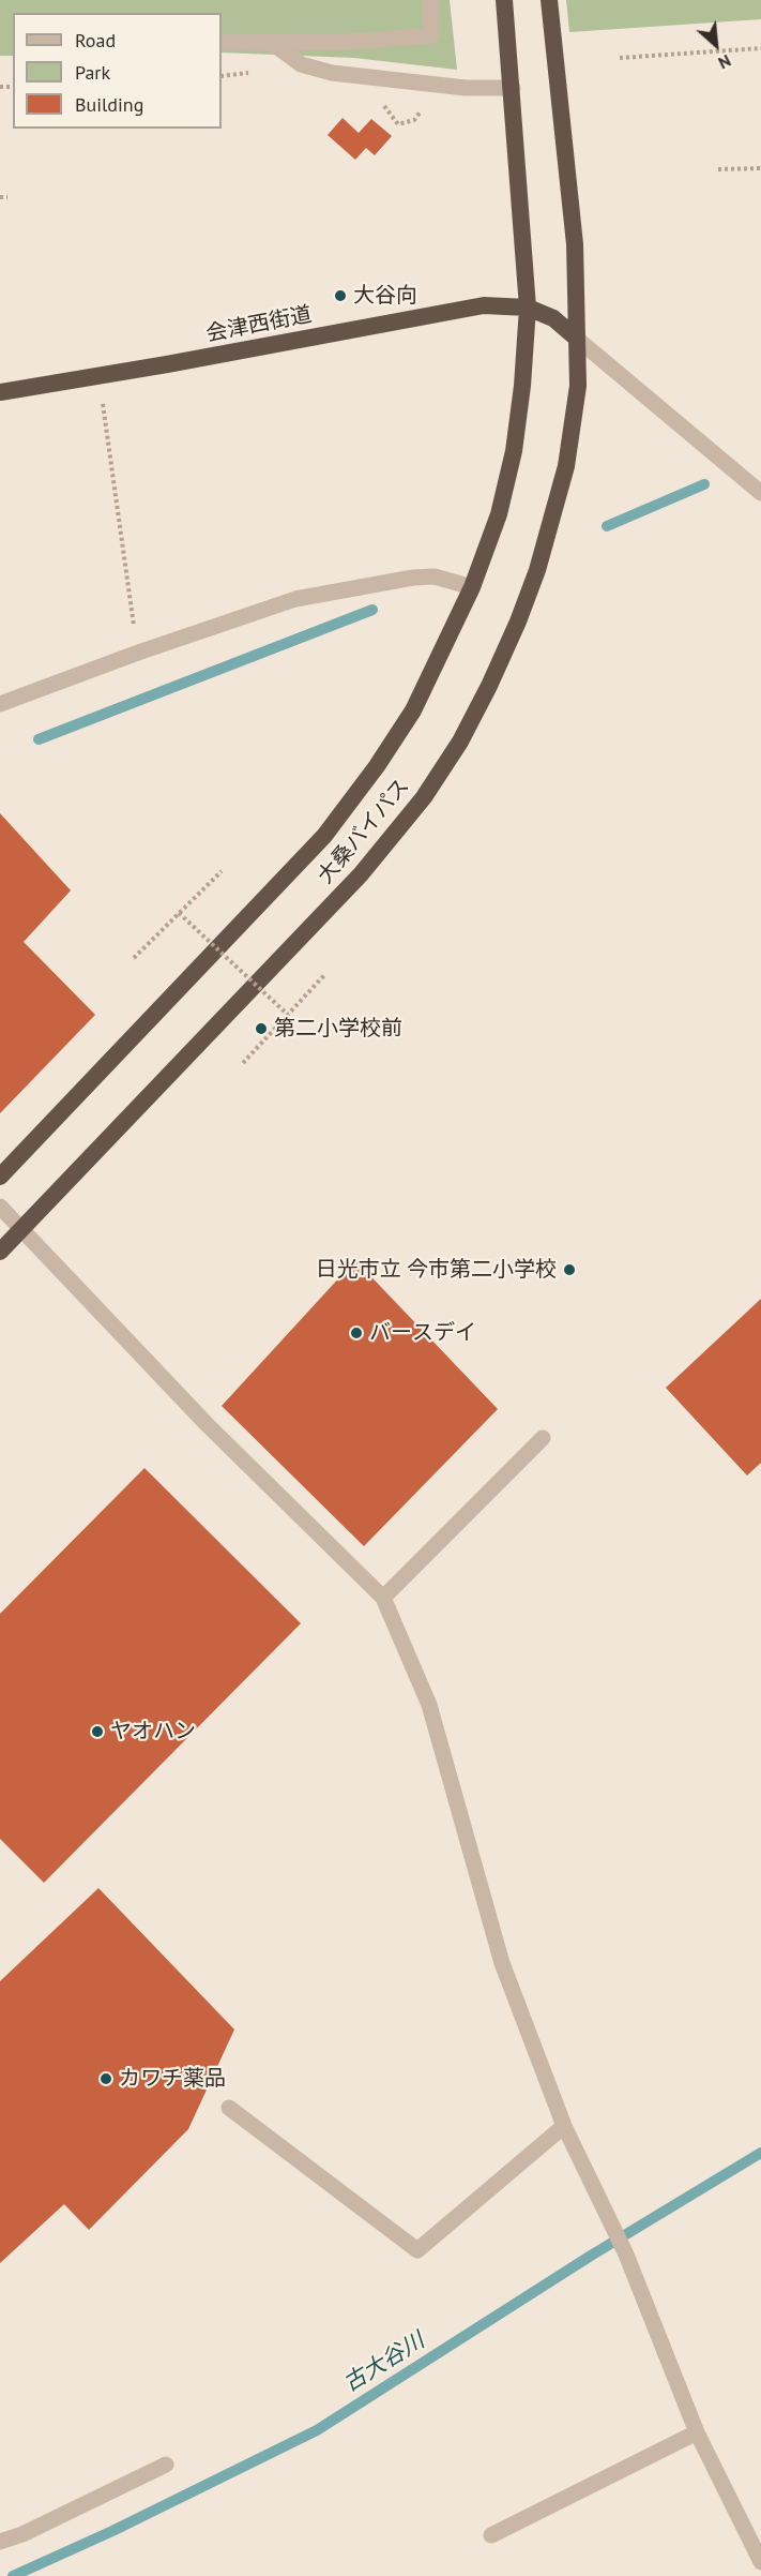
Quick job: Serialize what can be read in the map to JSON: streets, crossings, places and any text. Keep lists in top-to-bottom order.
{
  "streets": {
    "highway": ["会津西街道", "大桑バイパス"]
  },
  "crossings": [
    ["会津西街道", "大桑バイパス"]
  ],
  "water": ["古大谷川"],
  "places": [
    "大谷向",
    "第二小学校前",
    "日光市立 今市第二小学校",
    "バースデイ",
    "ヤオハン",
    "カワチ薬品"
  ],
  "legend": ["Road", "Park", "Building"],
  "north": "bottom right"
}
